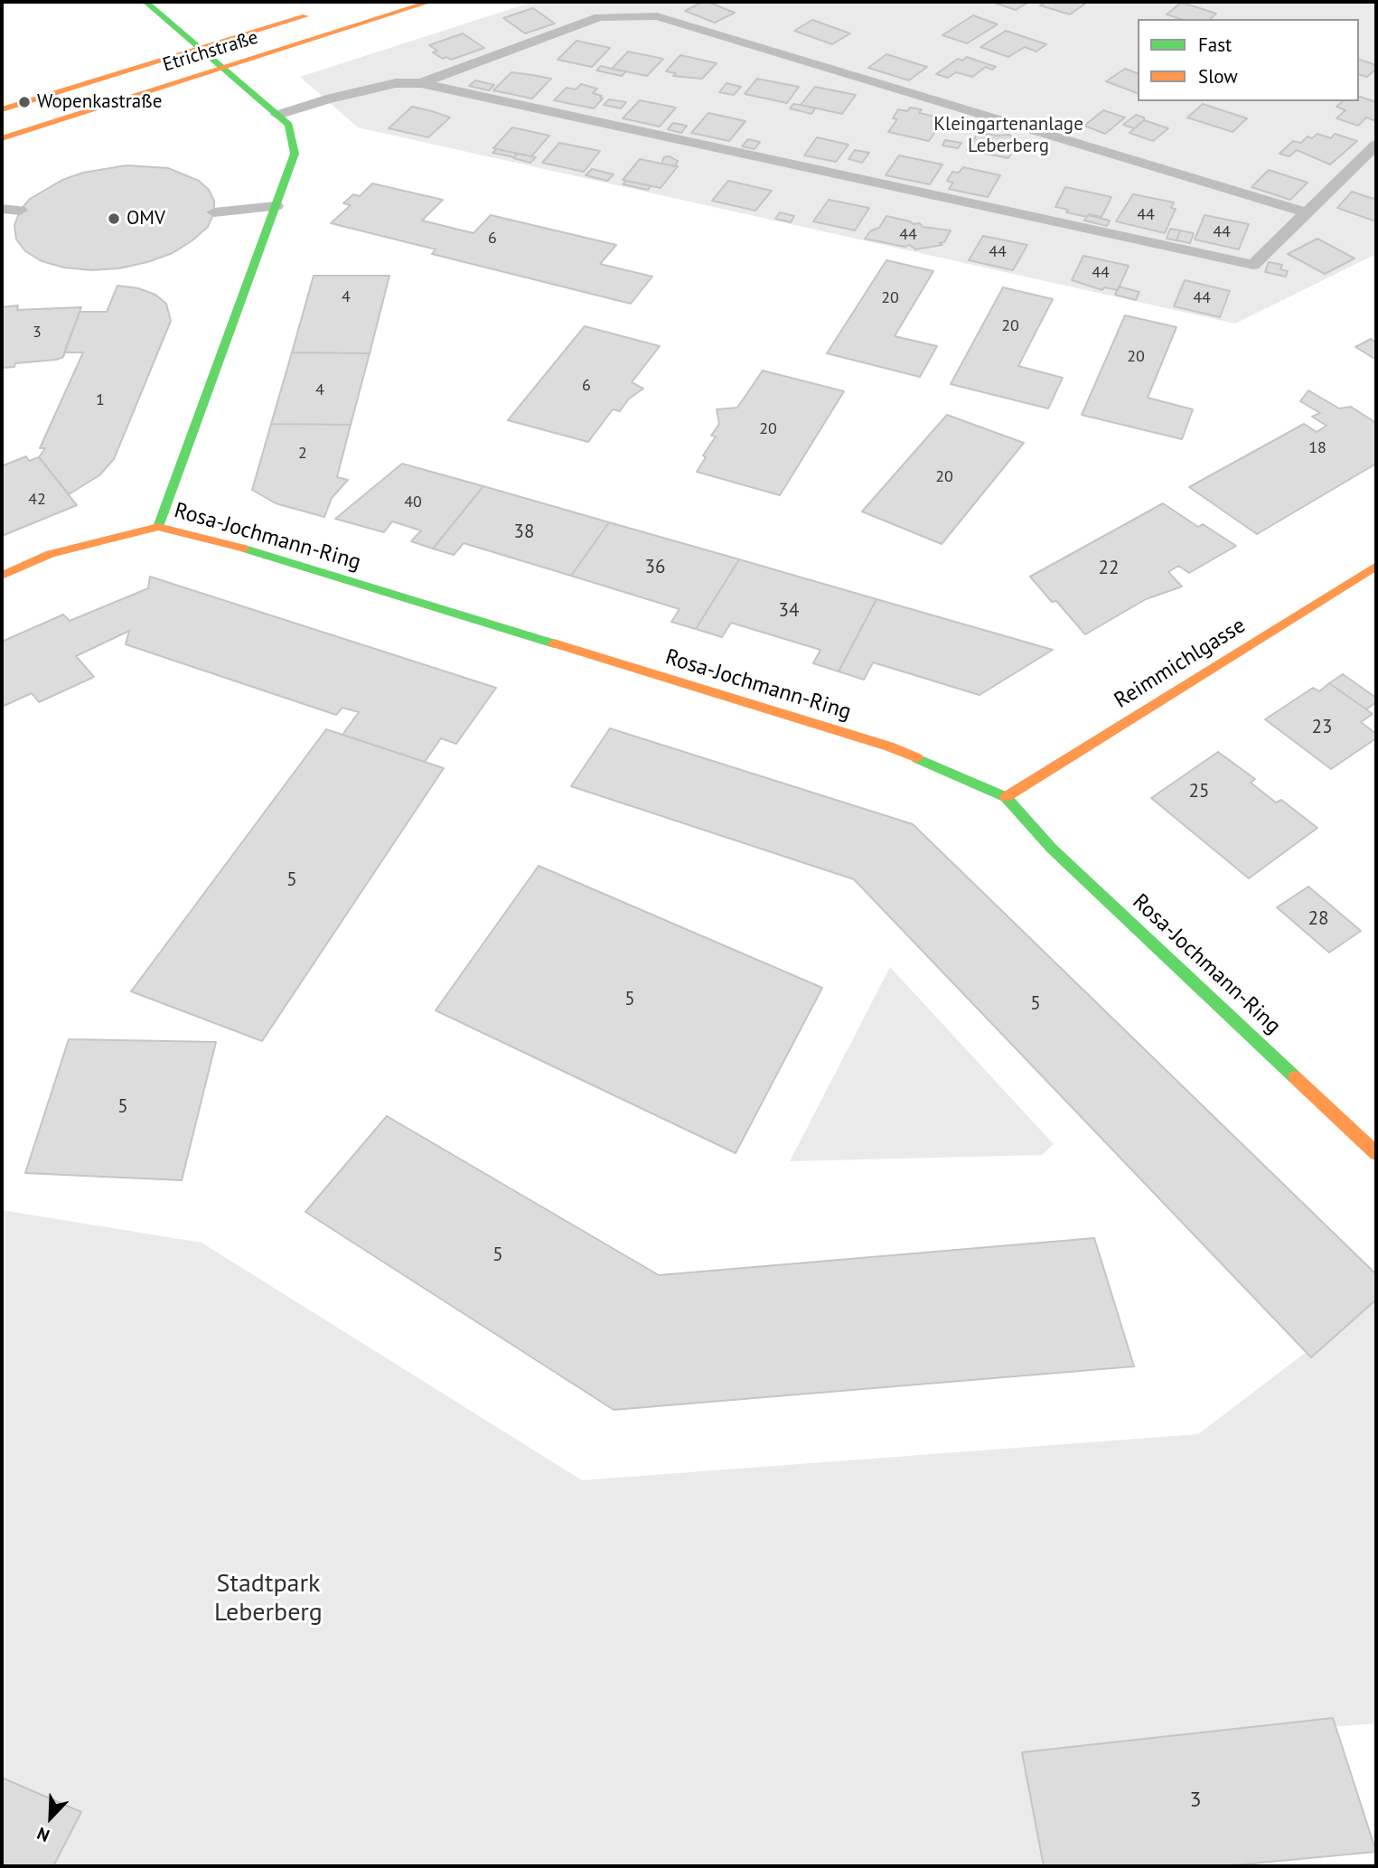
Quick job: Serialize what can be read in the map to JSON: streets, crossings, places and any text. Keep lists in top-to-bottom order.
{
  "streets": {
    "street": ["Etrichstraße", "Rosa-Jochmann-Ring", "Reimmichlgasse"]
  },
  "crossings": [
    ["Rosa-Jochmann-Ring", "Reimmichlgasse"]
  ],
  "parks": ["Kleingartenanlage Leberberg", "Stadtpark Leberberg"],
  "places": ["Wopenkastraße", "OMV"],
  "house_numbers": [
    "44",
    "44",
    "44",
    "6",
    "44",
    "44",
    "4",
    "20",
    "44",
    "20",
    "3",
    "20",
    "6",
    "4",
    "1",
    "20",
    "18",
    "2",
    "20",
    "42",
    "40",
    "38",
    "36",
    "22",
    "34",
    "23",
    "25",
    "5",
    "28",
    "5",
    "5",
    "5",
    "5",
    "3"
  ],
  "legend": ["Fast", "Slow"],
  "north": "bottom left"
}
